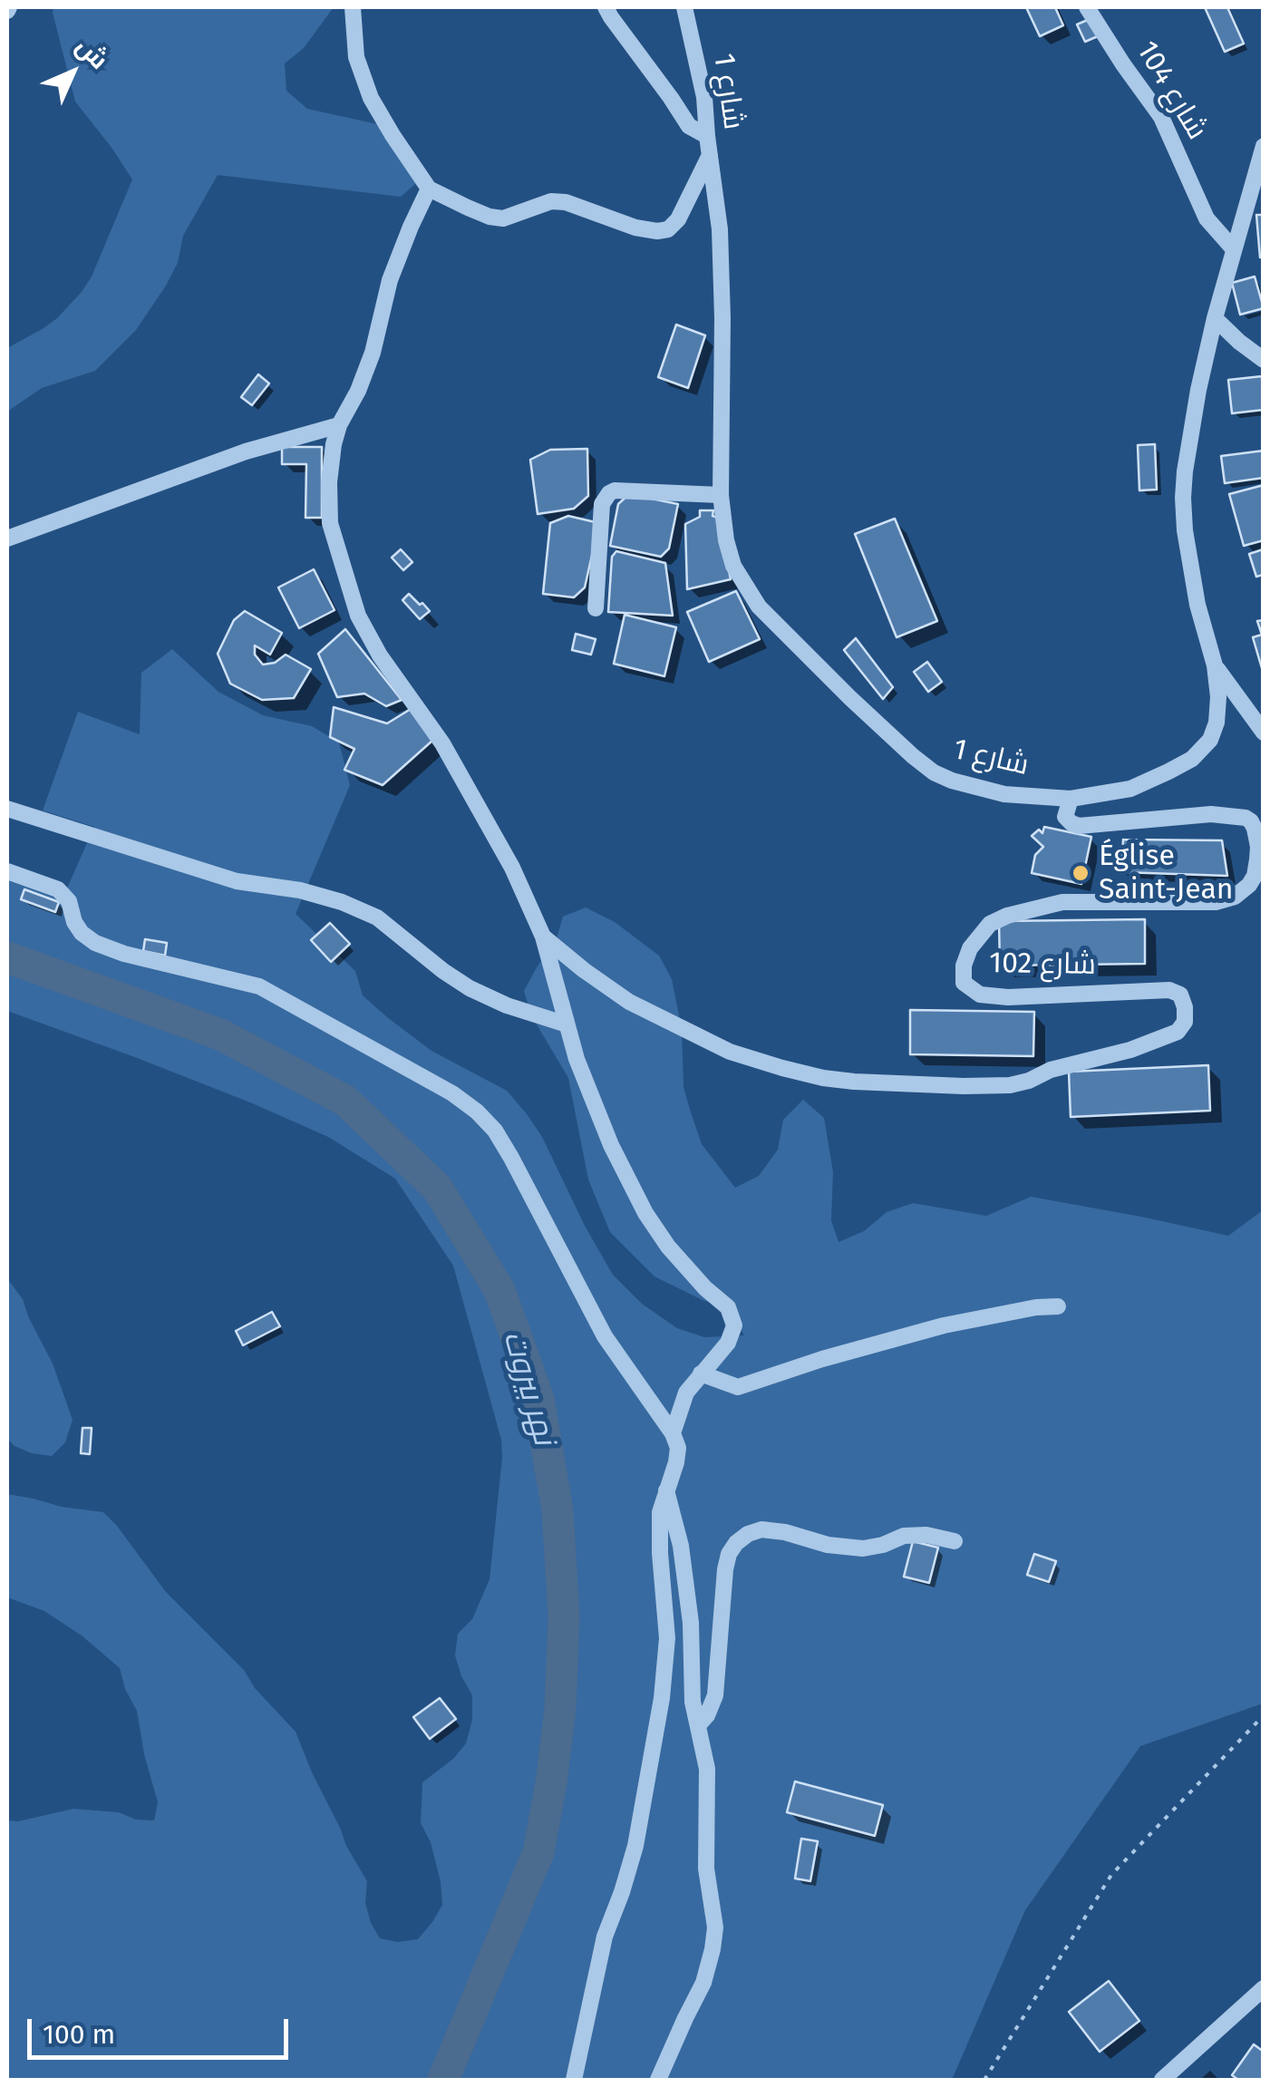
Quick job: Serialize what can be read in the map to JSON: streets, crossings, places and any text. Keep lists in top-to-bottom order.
{
  "streets": {
    "street": ["شارع 104", "شارع 1", "شارع 102"]
  },
  "crossings": [
    ["شارع 104", "شارع 1"],
    ["شارع 1", "شارع 102"]
  ],
  "water": ["نهر بيروت"],
  "places": ["Église Saint-Jean"],
  "scale_bar": "100 m",
  "north": "top right"
}
